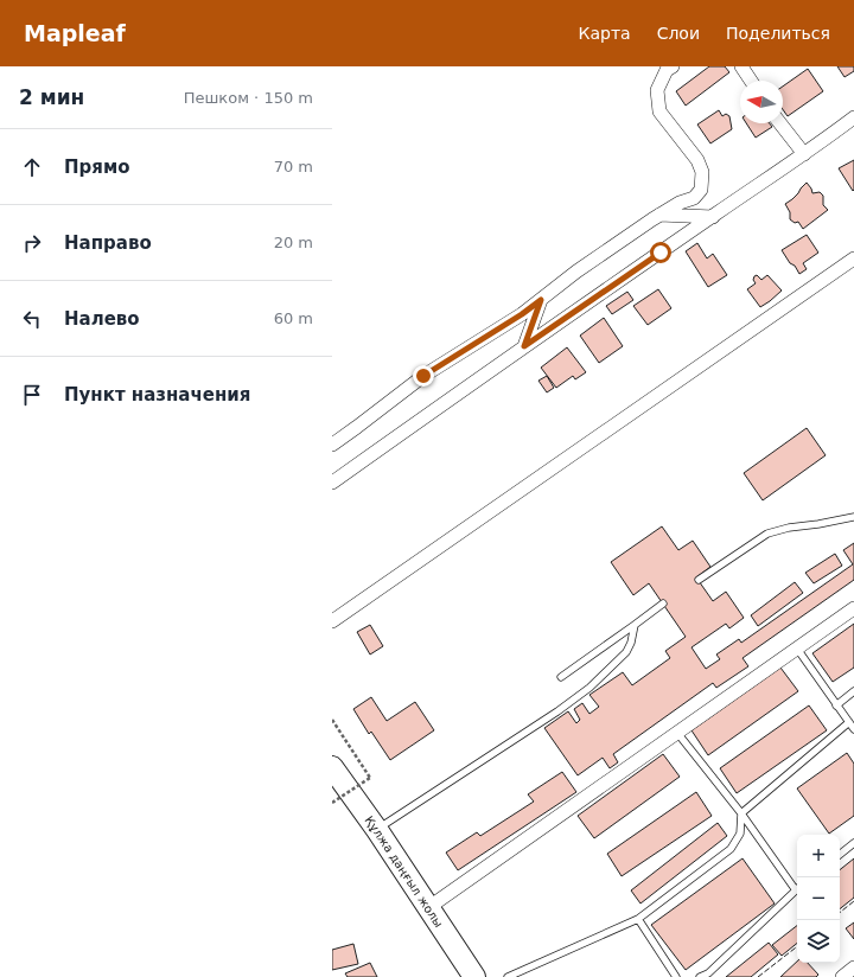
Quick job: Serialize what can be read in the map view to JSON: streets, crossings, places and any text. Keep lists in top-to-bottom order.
{
  "streets": {
    "main road": ["Құлжа даңғыл жолы"]
  },
  "north": "left",
  "page": {
    "header": "Mapleaf",
    "nav": ["Карта", "Слои", "Поделиться"],
    "heading": ["2 мин", "Пешком · 150 m"],
    "list": [
      ["Прямо", "70 m"],
      ["Направо", "20 m"],
      ["Налево", "60 m"],
      "Пункт назначения"
    ],
    "map_buttons": ["+", "−"]
  }
}
